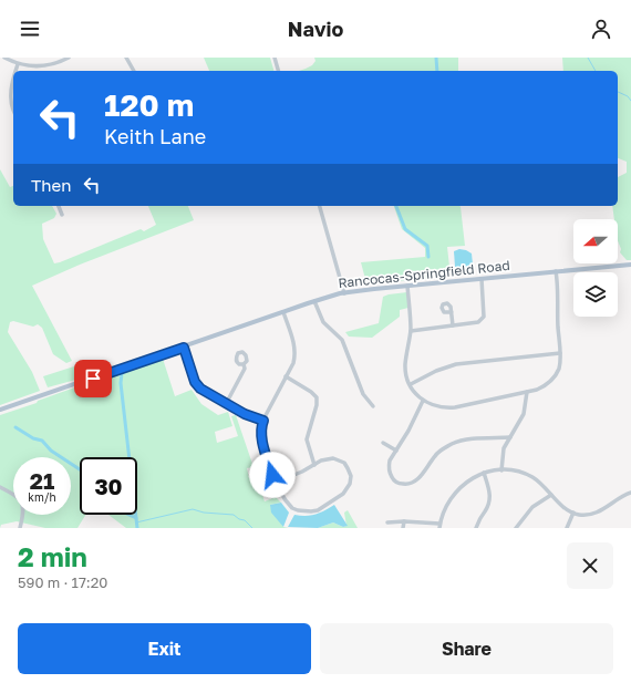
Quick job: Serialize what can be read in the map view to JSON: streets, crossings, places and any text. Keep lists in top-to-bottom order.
{
  "streets": {
    "main road": ["Rancocas-Springfield Road"]
  },
  "north": "left",
  "page": {
    "header": "Navio",
    "turn": ["120 m", "Keith Lane"],
    "then": "Then",
    "speed": "21 km/h",
    "limit": "30",
    "heading": ["2 min", "590 m · 17:20"],
    "buttons": ["Exit", "Share"]
  }
}
